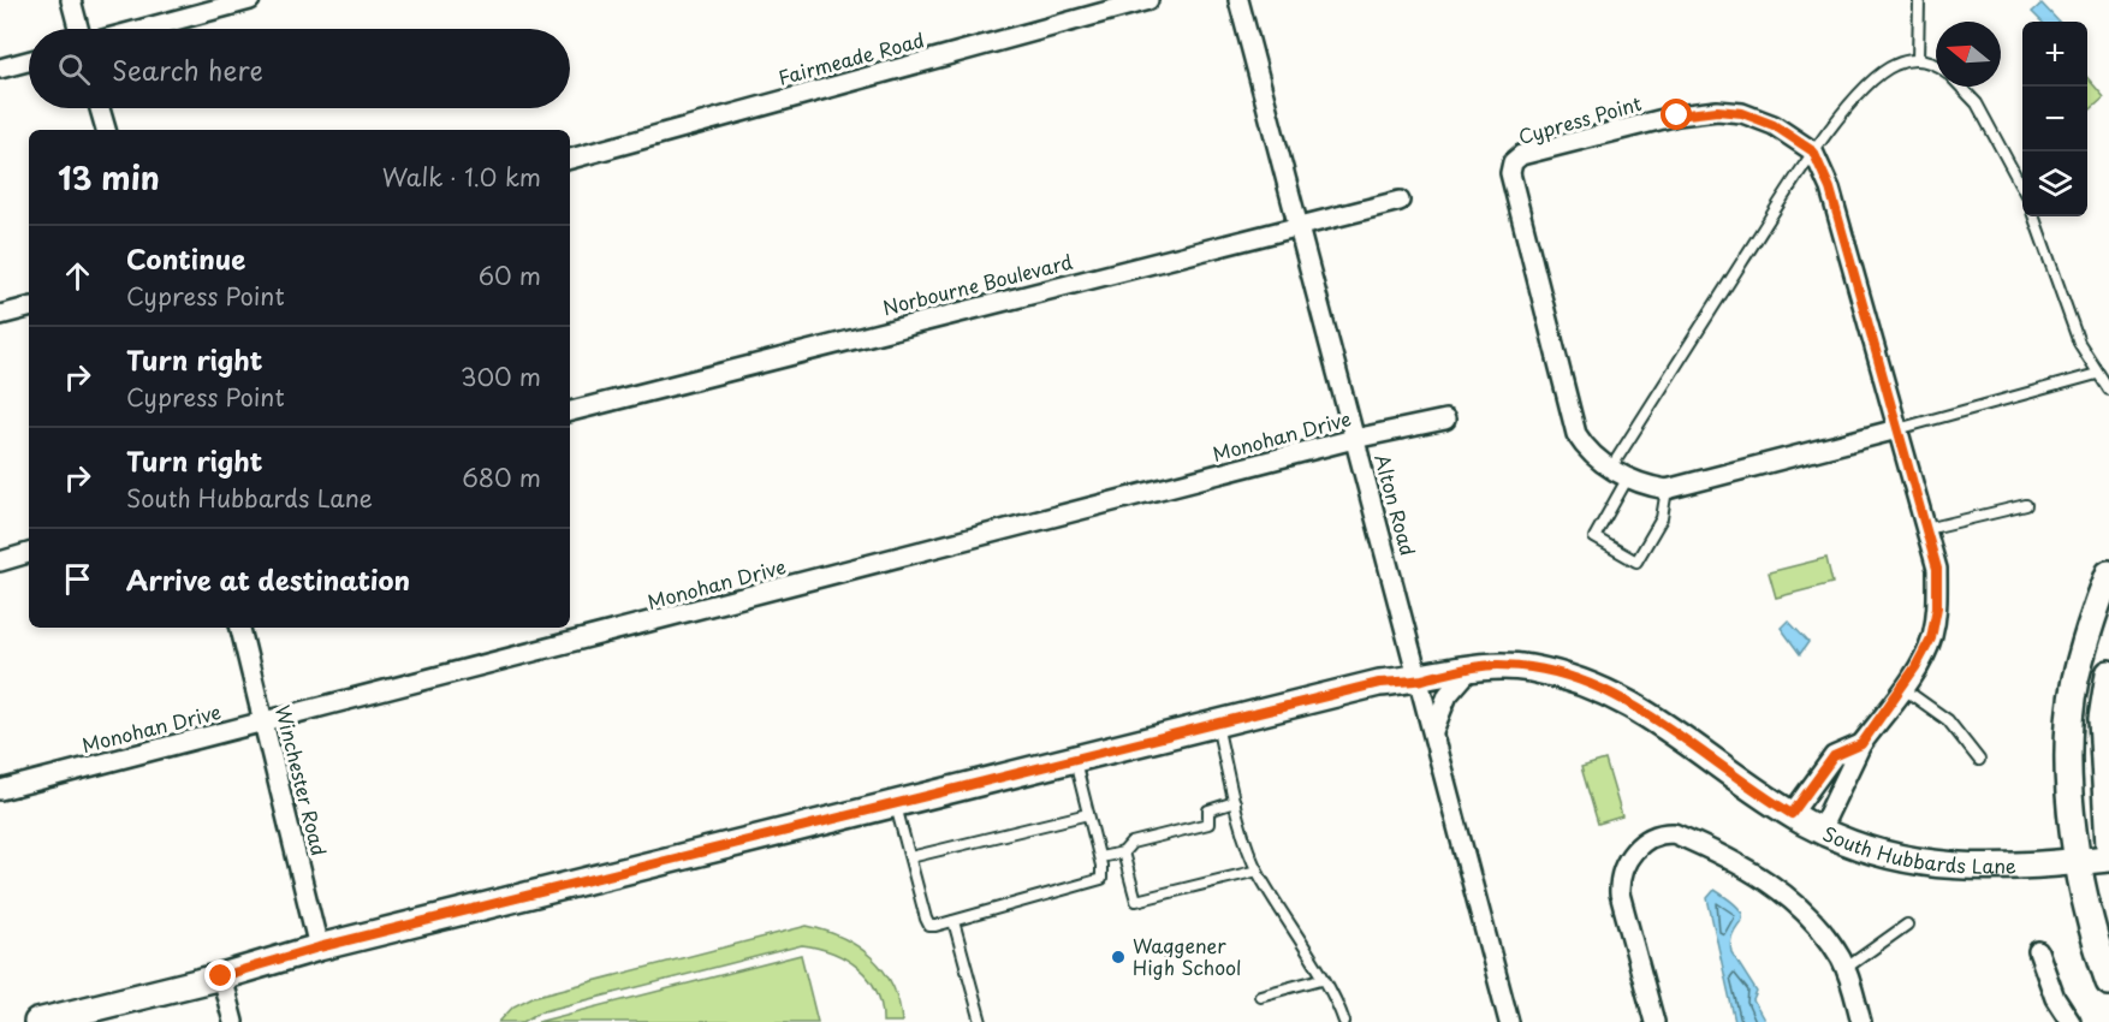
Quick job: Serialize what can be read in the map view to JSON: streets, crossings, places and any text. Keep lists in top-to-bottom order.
{
  "streets": {
    "street": [
      "Fairmeade Road",
      "Cypress Point",
      "Norbourne Boulevard",
      "Monohan Drive",
      "Alton Road",
      "Winchester Road",
      "South Hubbards Lane"
    ]
  },
  "crossings": [
    ["Norbourne Boulevard", "Alton Road"],
    ["Monohan Drive", "Alton Road"],
    ["Monohan Drive", "Winchester Road"],
    ["Alton Road", "South Hubbards Lane"],
    ["Winchester Road", "South Hubbards Lane"]
  ],
  "places": ["Waggener High School"],
  "north": "left",
  "page": {
    "map_buttons": ["+", "−"],
    "search": "Search here",
    "heading": ["13 min", "Walk · 1.0 km"],
    "list": [
      ["Continue", "Cypress Point", "60 m"],
      ["Turn right", "Cypress Point", "300 m"],
      ["Turn right", "South Hubbards Lane", "680 m"],
      "Arrive at destination"
    ]
  }
}
